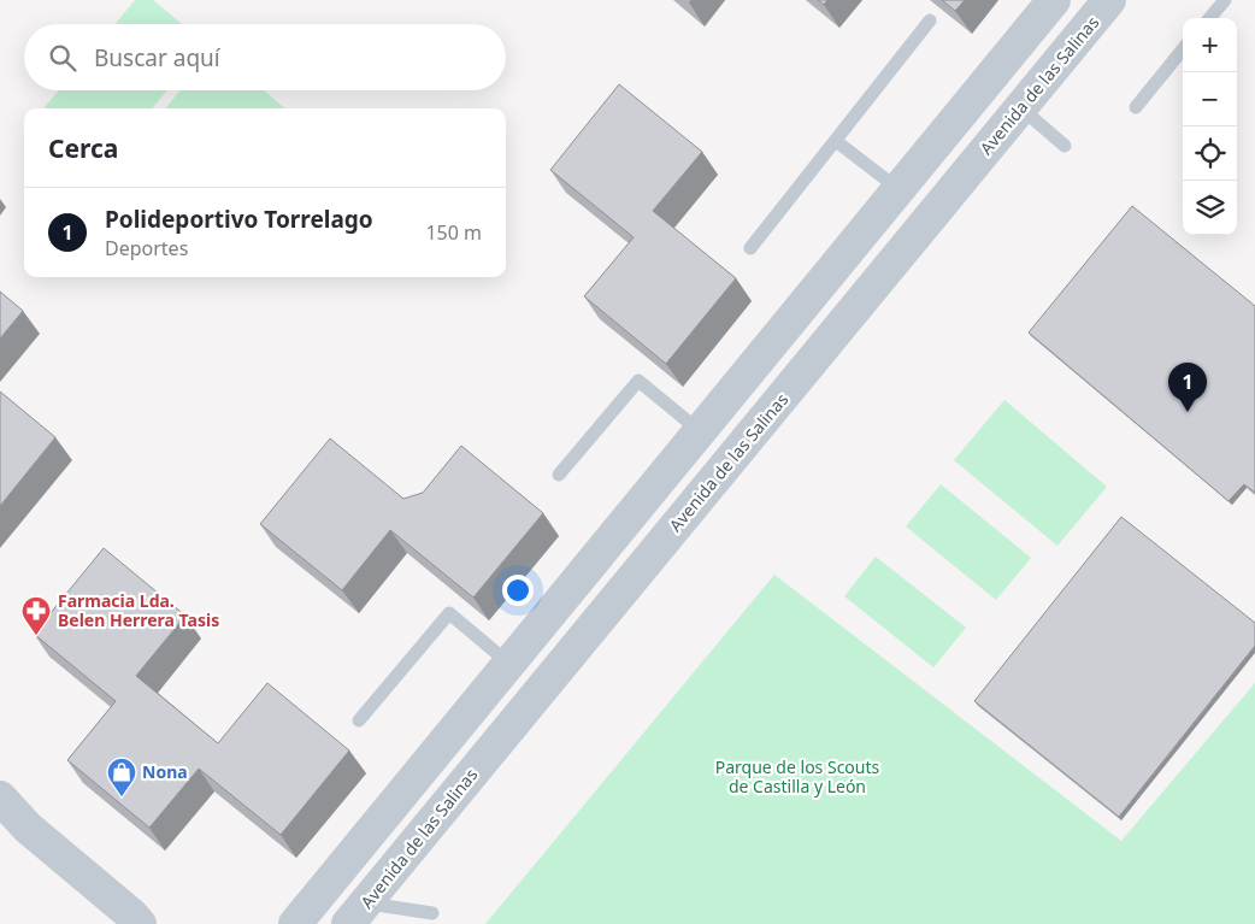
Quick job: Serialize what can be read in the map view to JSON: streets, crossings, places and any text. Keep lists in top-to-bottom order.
{
  "streets": {
    "street": ["Avenida de las Salinas"]
  },
  "parks": ["Parque de los Scouts de Castilla y León"],
  "places": {
    "pharmacy": ["Farmacia Lda. Belen Herrera Tasis"],
    "shop": ["Nona"]
  },
  "page": {
    "map_buttons": ["+", "−"],
    "search": "Buscar aquí",
    "heading": "Cerca",
    "list": [
      {
        "mark": "1",
        "name": "Polideportivo Torrelago",
        "note": "Deportes",
        "value": "150 m"
      }
    ],
    "pins": "1"
  }
}
